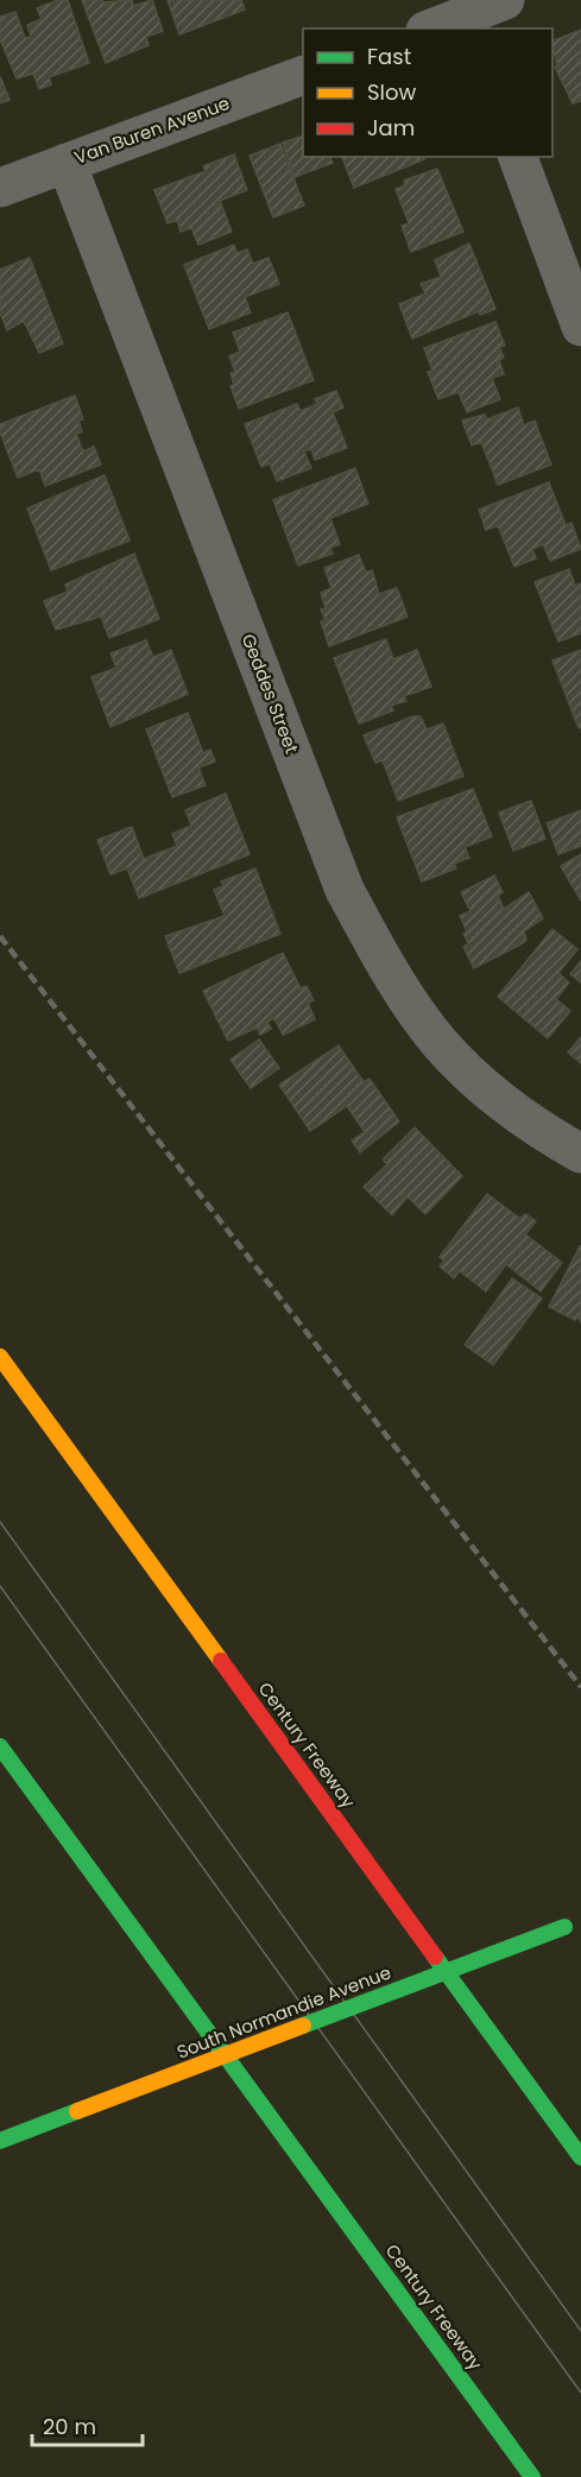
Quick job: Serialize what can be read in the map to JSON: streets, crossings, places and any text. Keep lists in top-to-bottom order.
{
  "streets": {
    "main road": ["Century Freeway", "South Normandie Avenue"],
    "street": ["Van Buren Avenue", "Geddes Street"]
  },
  "crossings": [
    ["Van Buren Avenue", "Geddes Street"]
  ],
  "legend": ["Fast", "Slow", "Jam"],
  "scale_bar": "20 m"
}
